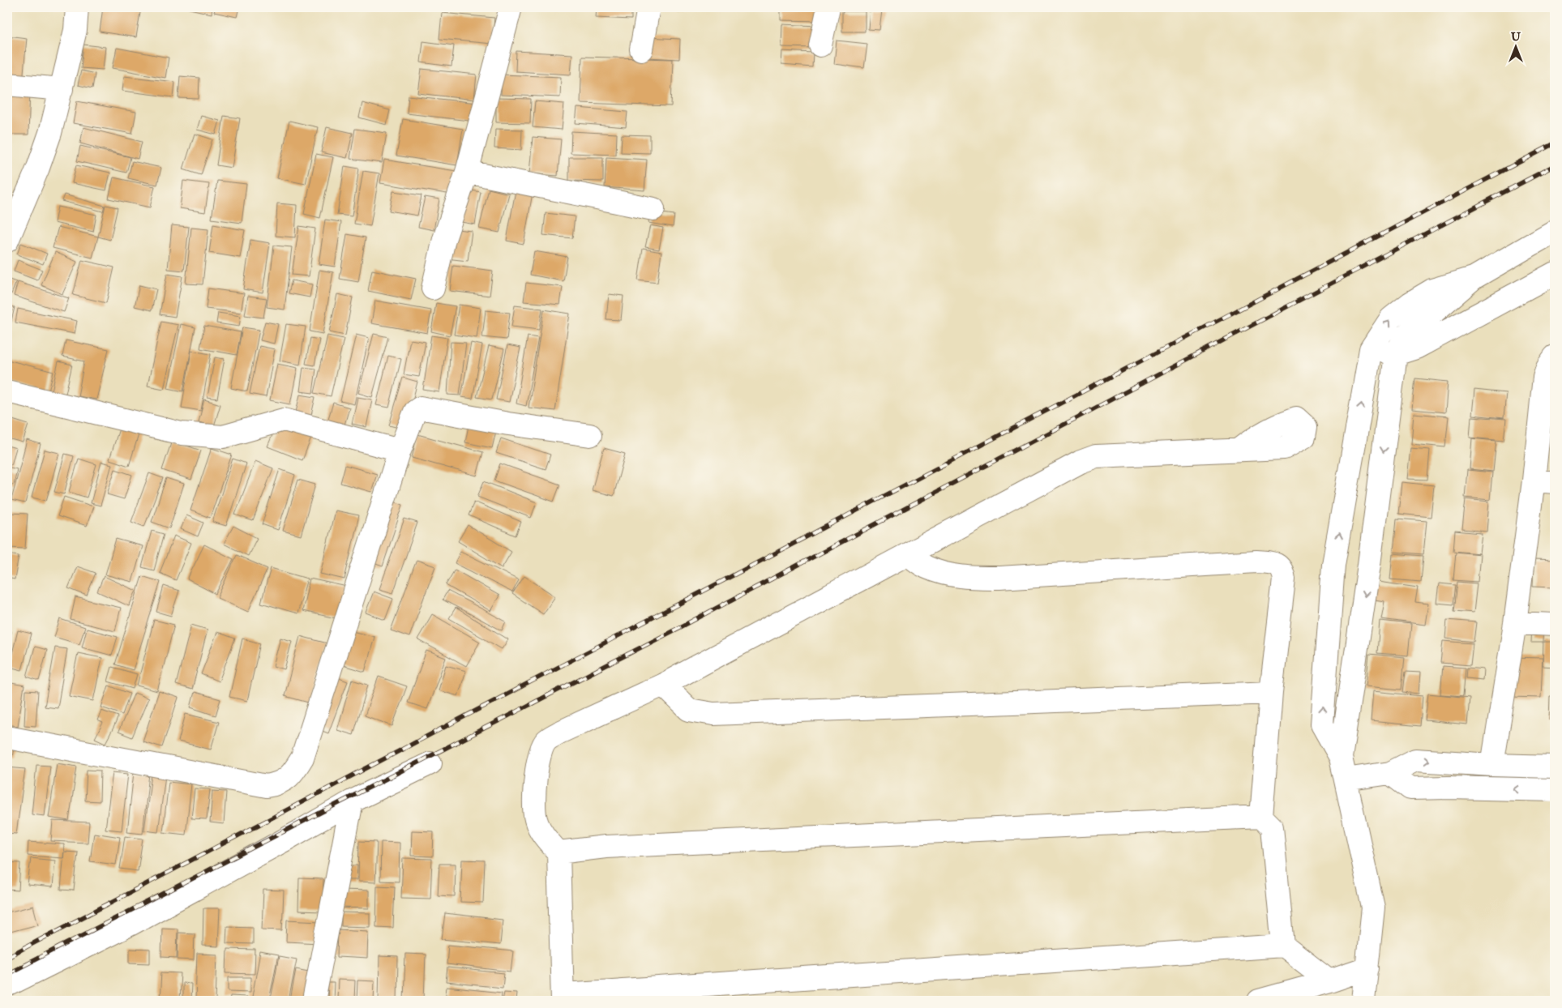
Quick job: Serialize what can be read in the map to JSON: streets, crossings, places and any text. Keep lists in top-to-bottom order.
{
  "north": "top"
}
